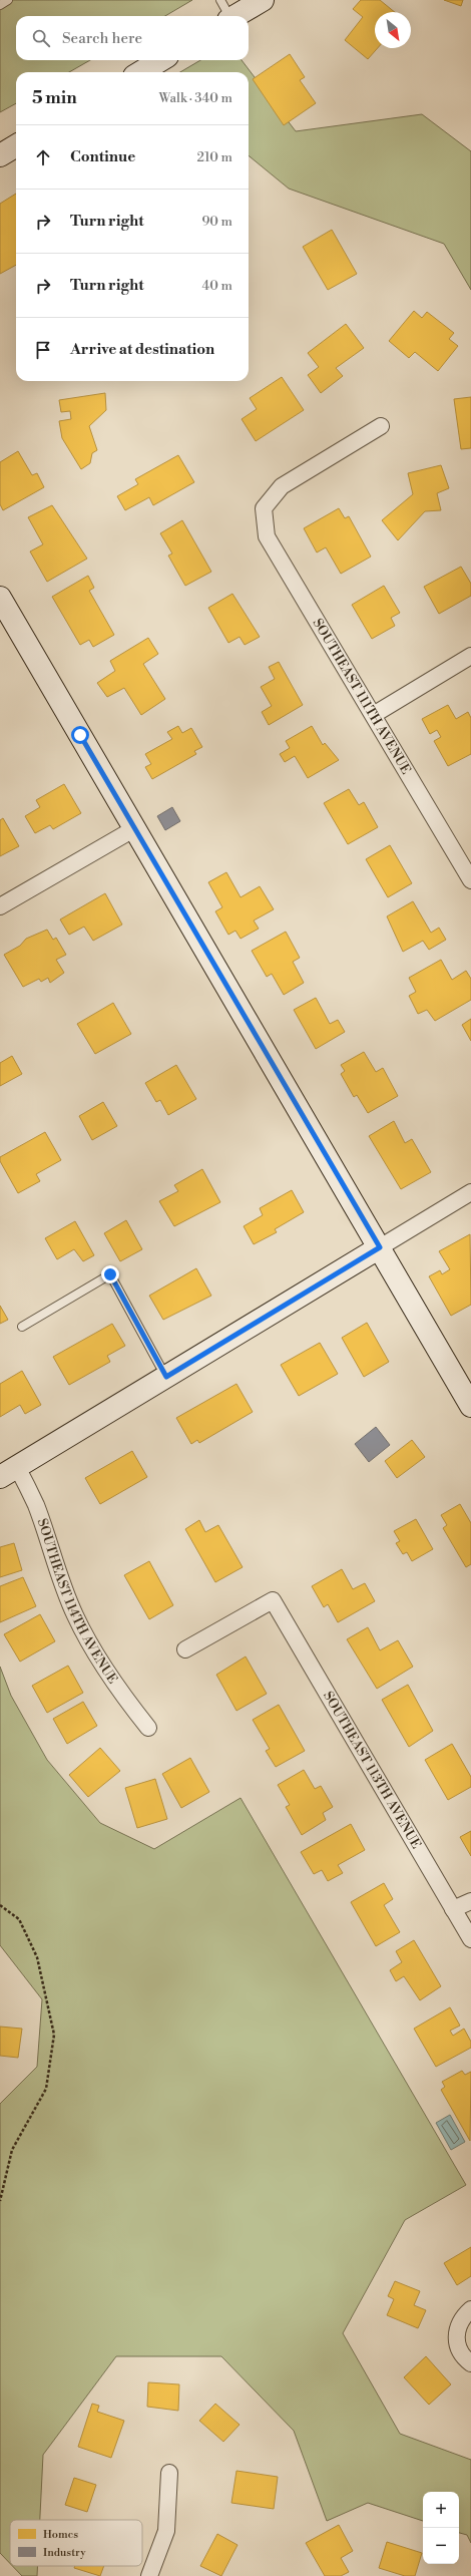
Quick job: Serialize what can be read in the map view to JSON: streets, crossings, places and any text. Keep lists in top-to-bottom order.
{
  "streets": {
    "street": ["SOUTHEAST 111TH AVENUE", "SOUTHEAST 114TH AVENUE", "SOUTHEAST 113TH AVENUE"]
  },
  "legend": ["Homes", "Industry"],
  "north": "bottom right",
  "page": {
    "search": "Search here",
    "heading": ["5 min", "Walk · 340 m"],
    "list": [
      ["Continue", "210 m"],
      ["Turn right", "90 m"],
      ["Turn right", "40 m"],
      "Arrive at destination"
    ],
    "map_buttons": ["+", "−"]
  }
}
